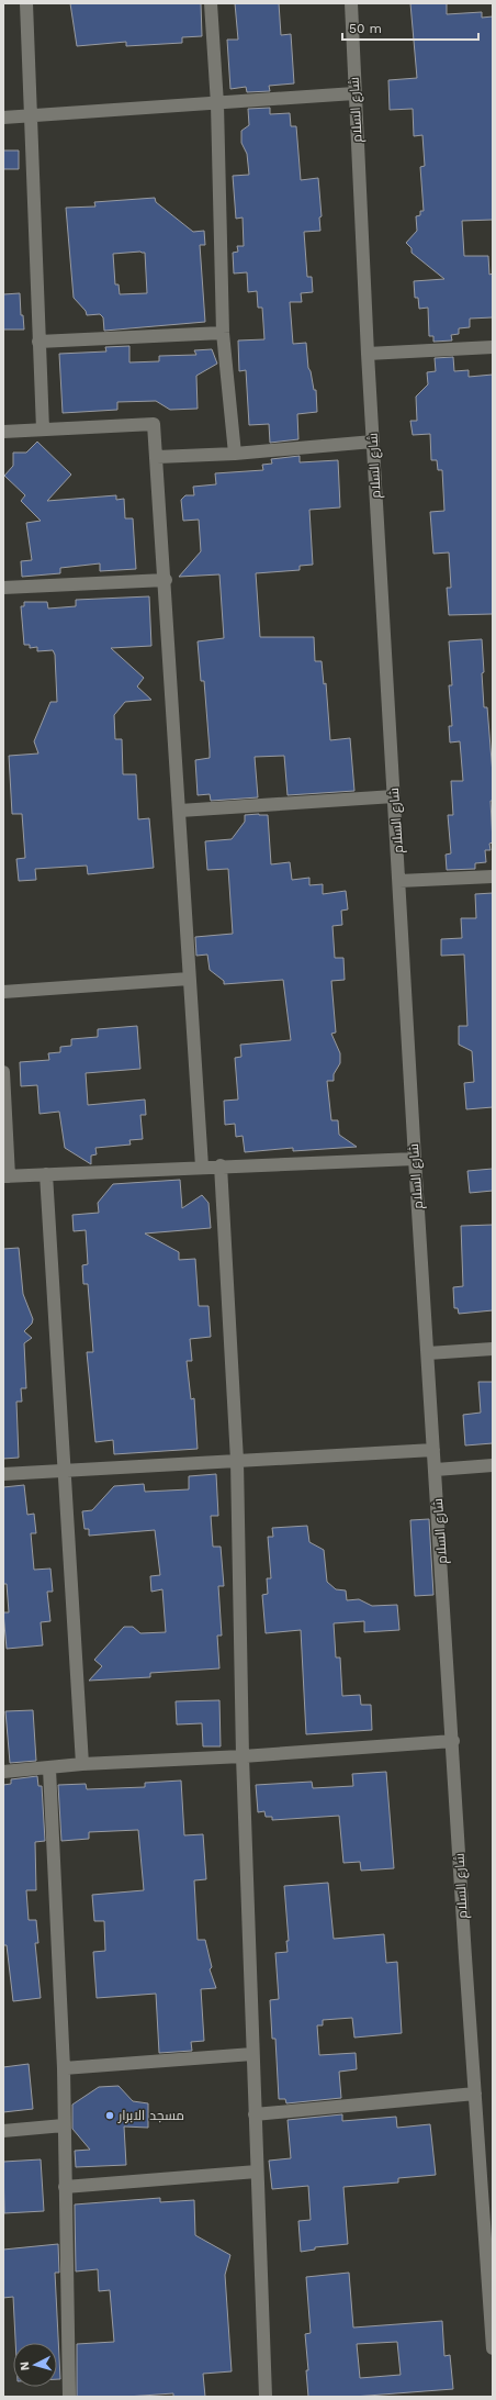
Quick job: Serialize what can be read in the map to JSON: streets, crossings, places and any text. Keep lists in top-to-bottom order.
{
  "streets": {
    "street": ["شارع السلام"]
  },
  "places": ["مسجد الابرار"],
  "scale_bar": "50 m",
  "north": "left"
}
